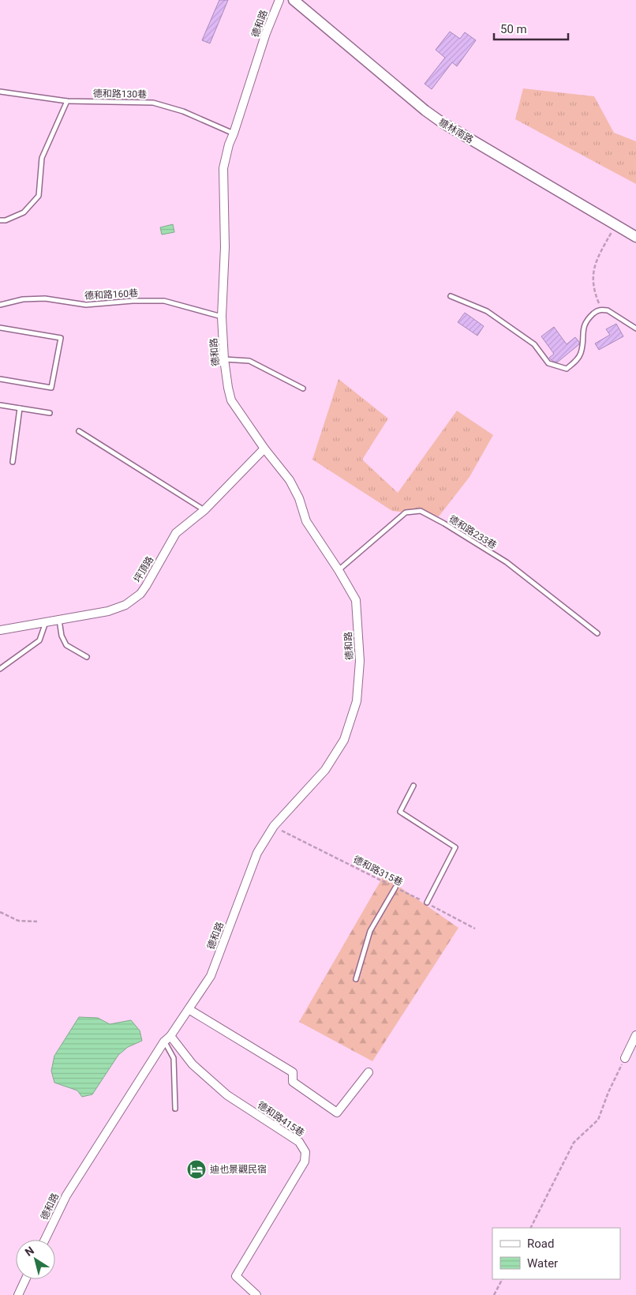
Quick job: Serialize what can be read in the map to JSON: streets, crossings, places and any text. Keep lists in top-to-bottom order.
{
  "streets": {
    "street": [
      "德和路",
      "糠林南路",
      "坪頂路",
      "德和路415巷"
    ],
    "lane": ["德和路130巷", "德和路160巷", "德和路233巷"],
    "path": ["德和路315巷"]
  },
  "crossings": [
    ["德和路", "德和路130巷"],
    ["德和路", "德和路160巷"],
    ["德和路", "德和路233巷"],
    ["德和路", "坪頂路"],
    ["德和路", "德和路315巷"],
    ["德和路", "德和路415巷"]
  ],
  "places": {
    "hotel": ["迪也景觀民宿"]
  },
  "legend": ["Road", "Water"],
  "scale_bar": "50 m",
  "north": "top left"
}
